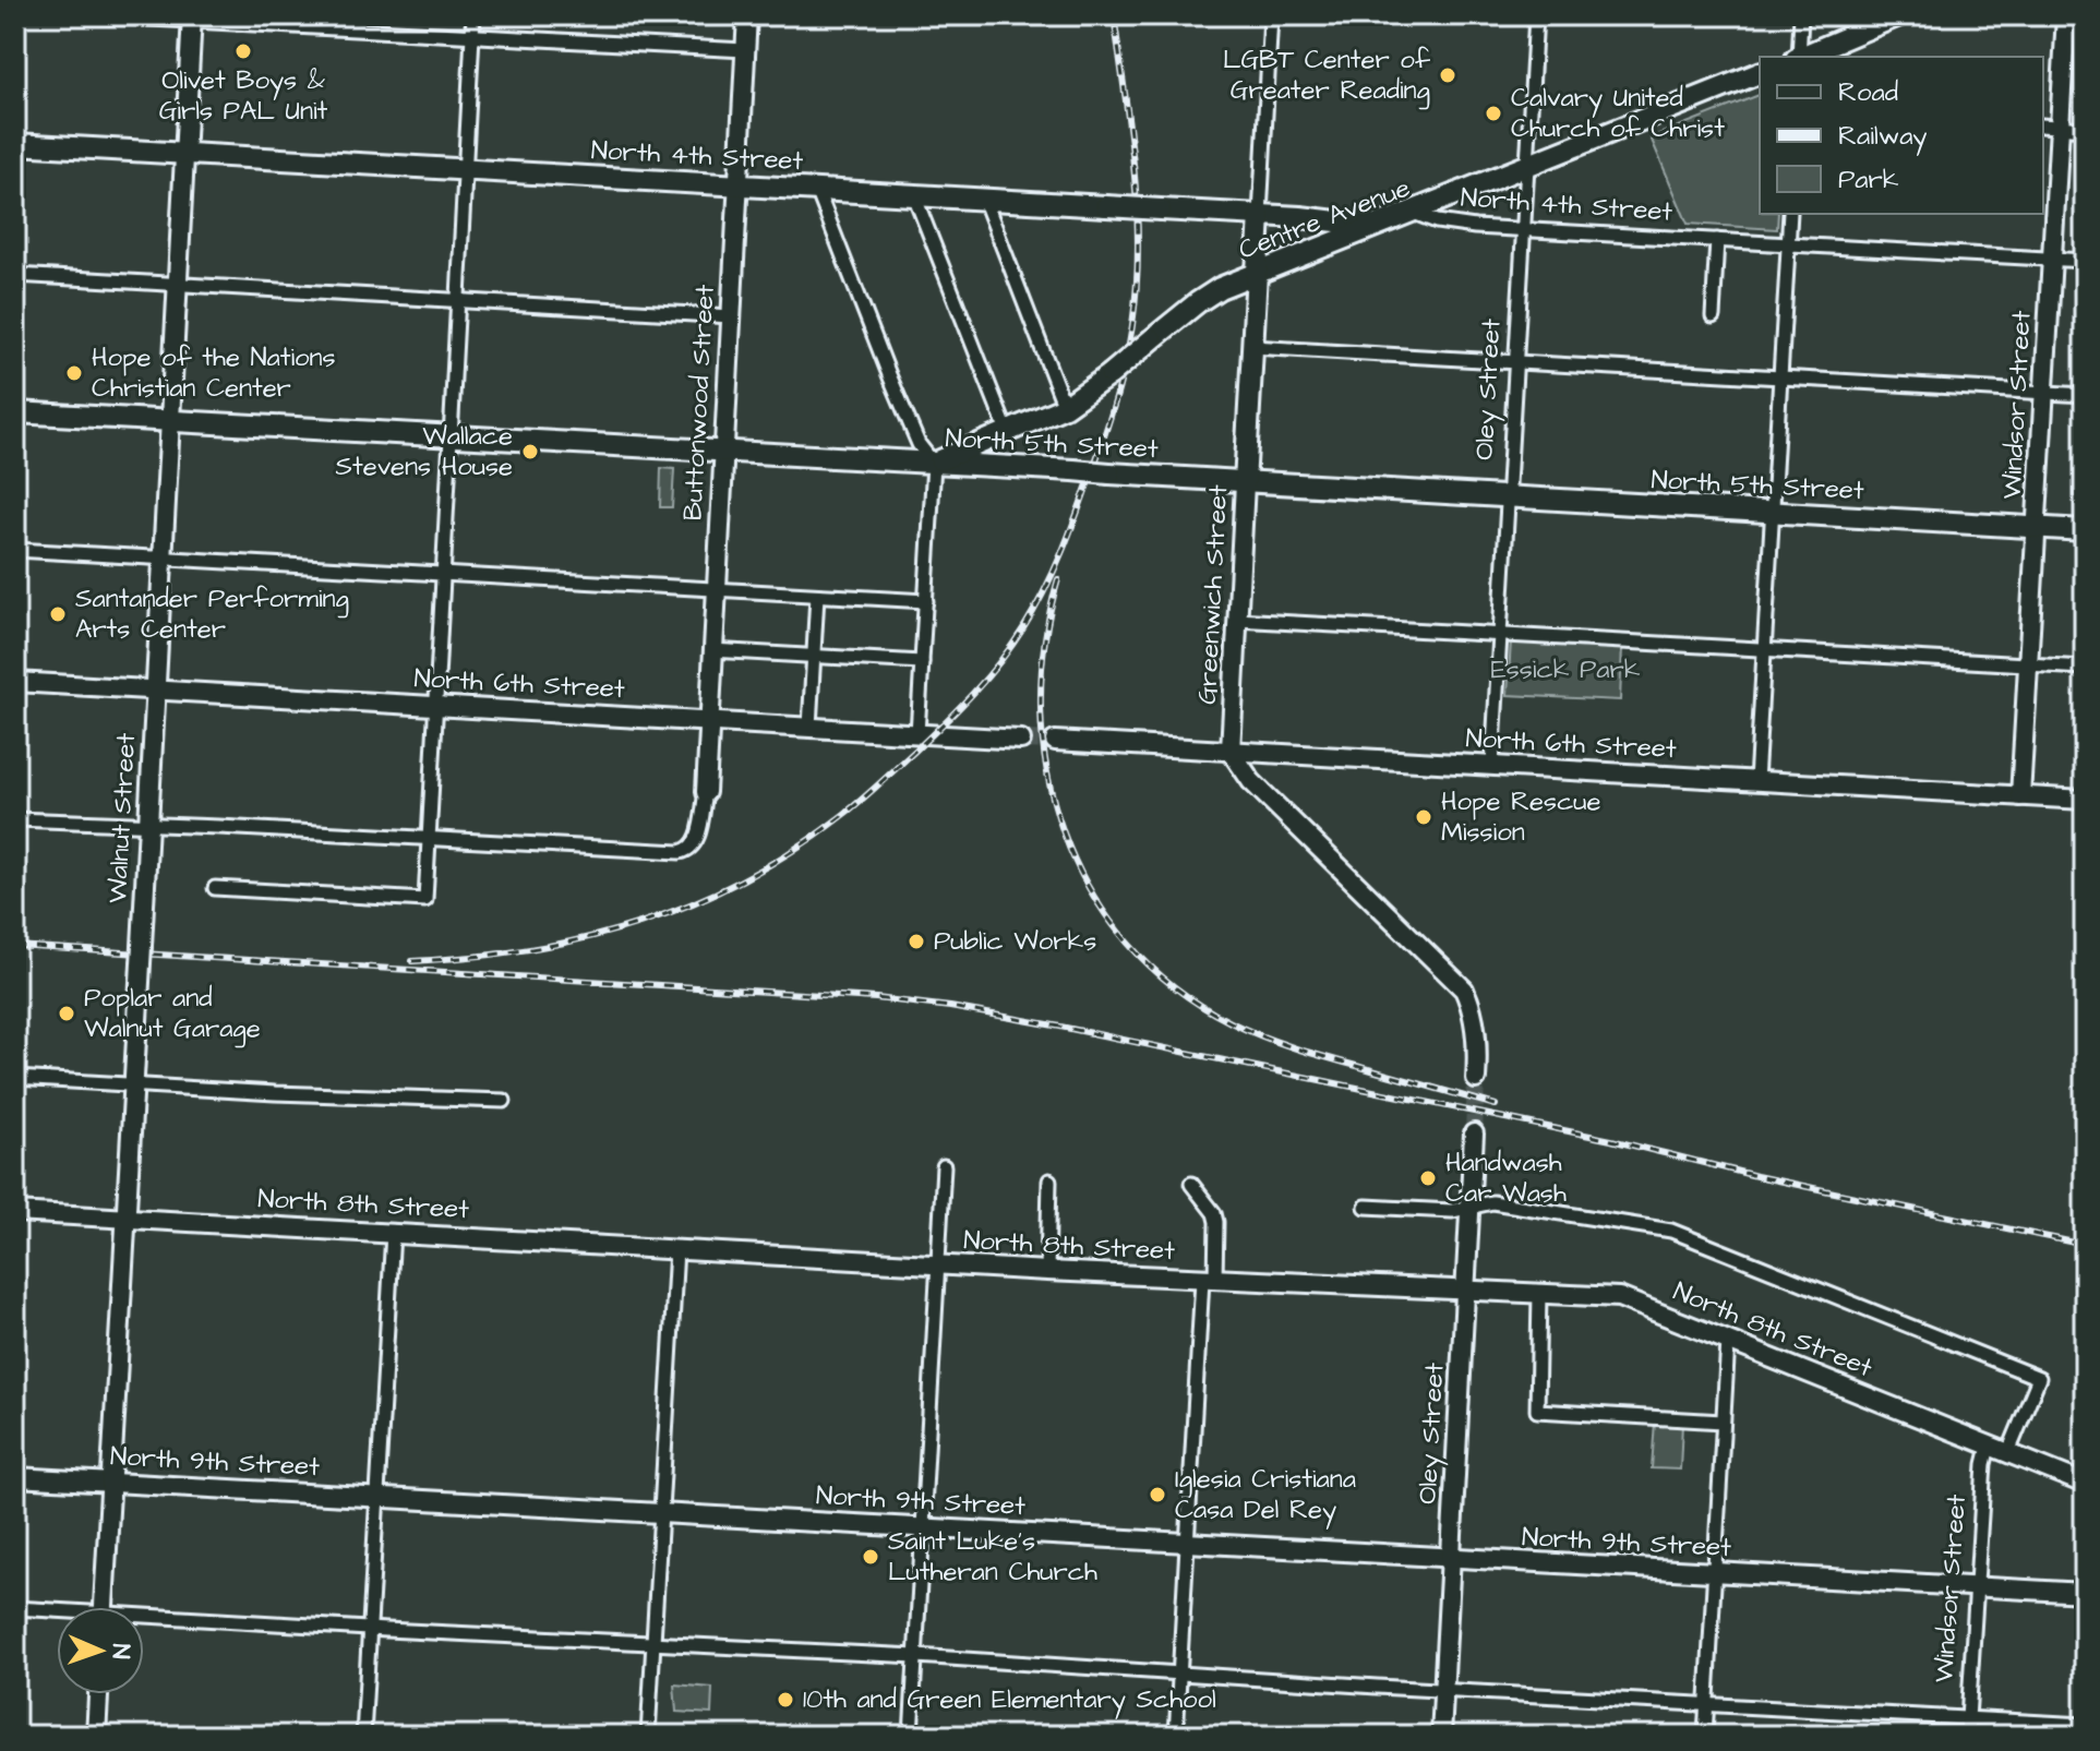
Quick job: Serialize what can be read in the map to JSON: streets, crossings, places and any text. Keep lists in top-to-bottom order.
{
  "streets": {
    "main road": [
      "North 4th Street",
      "Centre Avenue",
      "North 5th Street",
      "Greenwich Street"
    ],
    "street": [
      "Oley Street",
      "Buttonwood Street",
      "Windsor Street",
      "North 6th Street",
      "Walnut Street",
      "North 8th Street",
      "North 9th Street"
    ]
  },
  "crossings": [
    ["North 4th Street", "Centre Avenue"],
    ["North 4th Street", "Oley Street"],
    ["North 4th Street", "Buttonwood Street"],
    ["North 4th Street", "Windsor Street"],
    ["North 4th Street", "Greenwich Street"],
    ["North 4th Street", "Walnut Street"],
    ["Centre Avenue", "Oley Street"],
    ["Centre Avenue", "North 5th Street"],
    ["Centre Avenue", "Greenwich Street"],
    ["Oley Street", "North 5th Street"],
    ["Oley Street", "North 6th Street"],
    ["Oley Street", "North 8th Street"],
    ["Oley Street", "North 9th Street"],
    ["Buttonwood Street", "North 5th Street"],
    ["Buttonwood Street", "North 6th Street"],
    ["Windsor Street", "North 5th Street"],
    ["Windsor Street", "North 6th Street"],
    ["Windsor Street", "North 8th Street"],
    ["Windsor Street", "North 9th Street"],
    ["North 5th Street", "Greenwich Street"],
    ["North 5th Street", "Walnut Street"],
    ["Greenwich Street", "North 6th Street"],
    ["North 6th Street", "Walnut Street"],
    ["Walnut Street", "North 8th Street"],
    ["Walnut Street", "North 9th Street"]
  ],
  "parks": ["Essick Park"],
  "places": [
    "Olivet Boys & Girls PAL Unit",
    "LGBT Center of Greater Reading",
    "Calvary United Church of Christ",
    "Hope of the Nations Christian Center",
    "Wallace Stevens House",
    "Santander Performing Arts Center",
    "Hope Rescue Mission",
    "Public Works",
    "Poplar and Walnut Garage",
    "Handwash Car Wash",
    "Iglesia Cristiana Casa Del Rey",
    "Saint Luke's Lutheran Church",
    "10th and Green Elementary School"
  ],
  "legend": ["Road", "Railway", "Park"],
  "north": "right"
}
